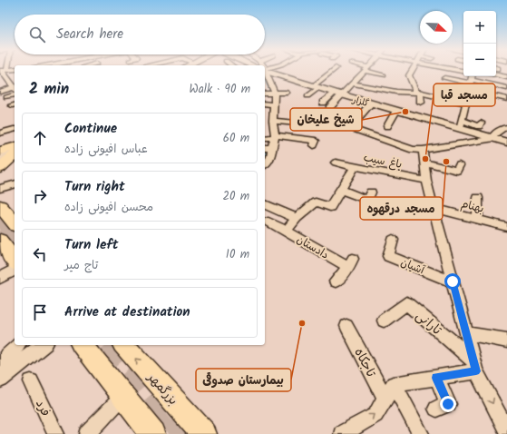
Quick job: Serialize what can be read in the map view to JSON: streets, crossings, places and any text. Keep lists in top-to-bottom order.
{
  "streets": {
    "main road": ["گلزار", "بزرگمهر"],
    "street": [
      "باغ سیب",
      "بهنام",
      "دادستان",
      "آشیان",
      "تارانی",
      "تاجکاه",
      "فرد"
    ]
  },
  "crossings": [
    ["باغ سیب", "دادستان"]
  ],
  "places": [
    "شیخ علیخان",
    "مسجد قبا",
    "مسجد درقهوه",
    "بیمارستان صدوقی"
  ],
  "north": "bottom right",
  "page": {
    "map_buttons": ["+", "−"],
    "search": "Search here",
    "heading": ["2 min", "Walk · 90 m"],
    "list": [
      ["Continue", "عباس افیونی زاده", "60 m"],
      ["Turn right", "محسن افیونی زاده", "20 m"],
      ["Turn left", "تاج میر", "10 m"],
      "Arrive at destination"
    ]
  }
}
